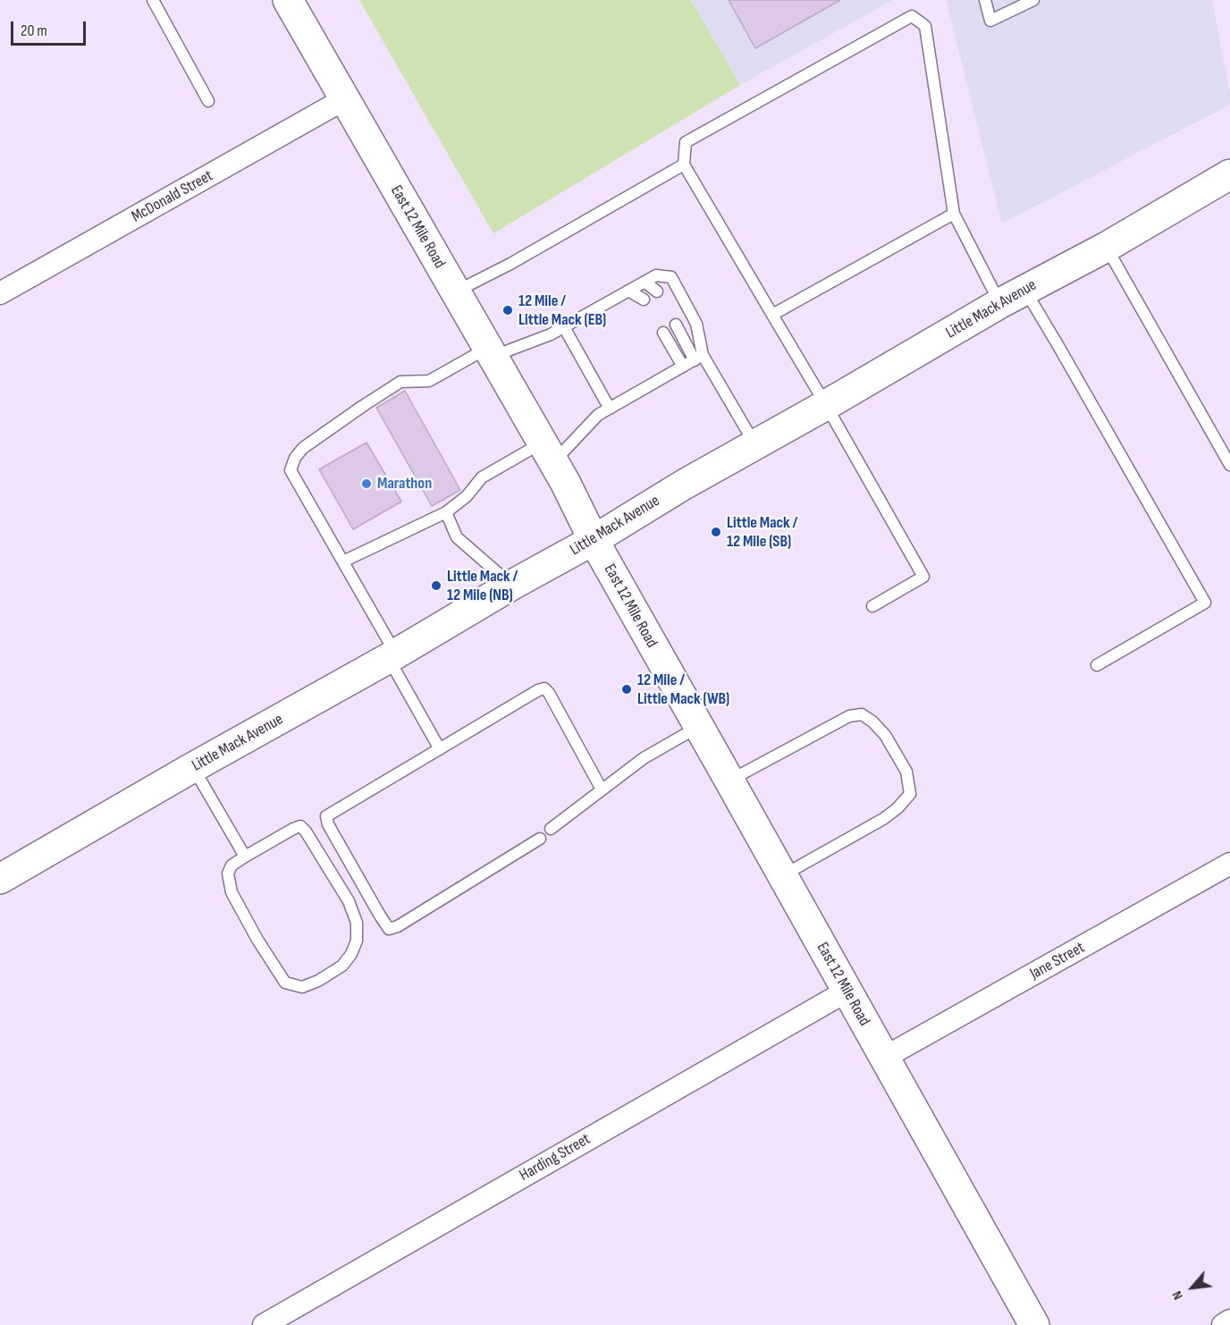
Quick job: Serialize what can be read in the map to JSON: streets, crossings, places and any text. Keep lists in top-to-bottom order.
{
  "streets": {
    "main road": ["East 12 Mile Road", "Little Mack Avenue"],
    "street": ["McDonald Street", "Jane Street", "Harding Street"]
  },
  "crossings": [
    ["McDonald Street", "East 12 Mile Road"],
    ["East 12 Mile Road", "Little Mack Avenue"],
    ["East 12 Mile Road", "Jane Street"],
    ["East 12 Mile Road", "Harding Street"]
  ],
  "places": [
    "12 Mile / Little Mack (EB)",
    "Marathon",
    "Little Mack / 12 Mile (SB)",
    "Little Mack / 12 Mile (NB)",
    "12 Mile / Little Mack (WB)"
  ],
  "scale_bar": "20 m",
  "north": "bottom left"
}
